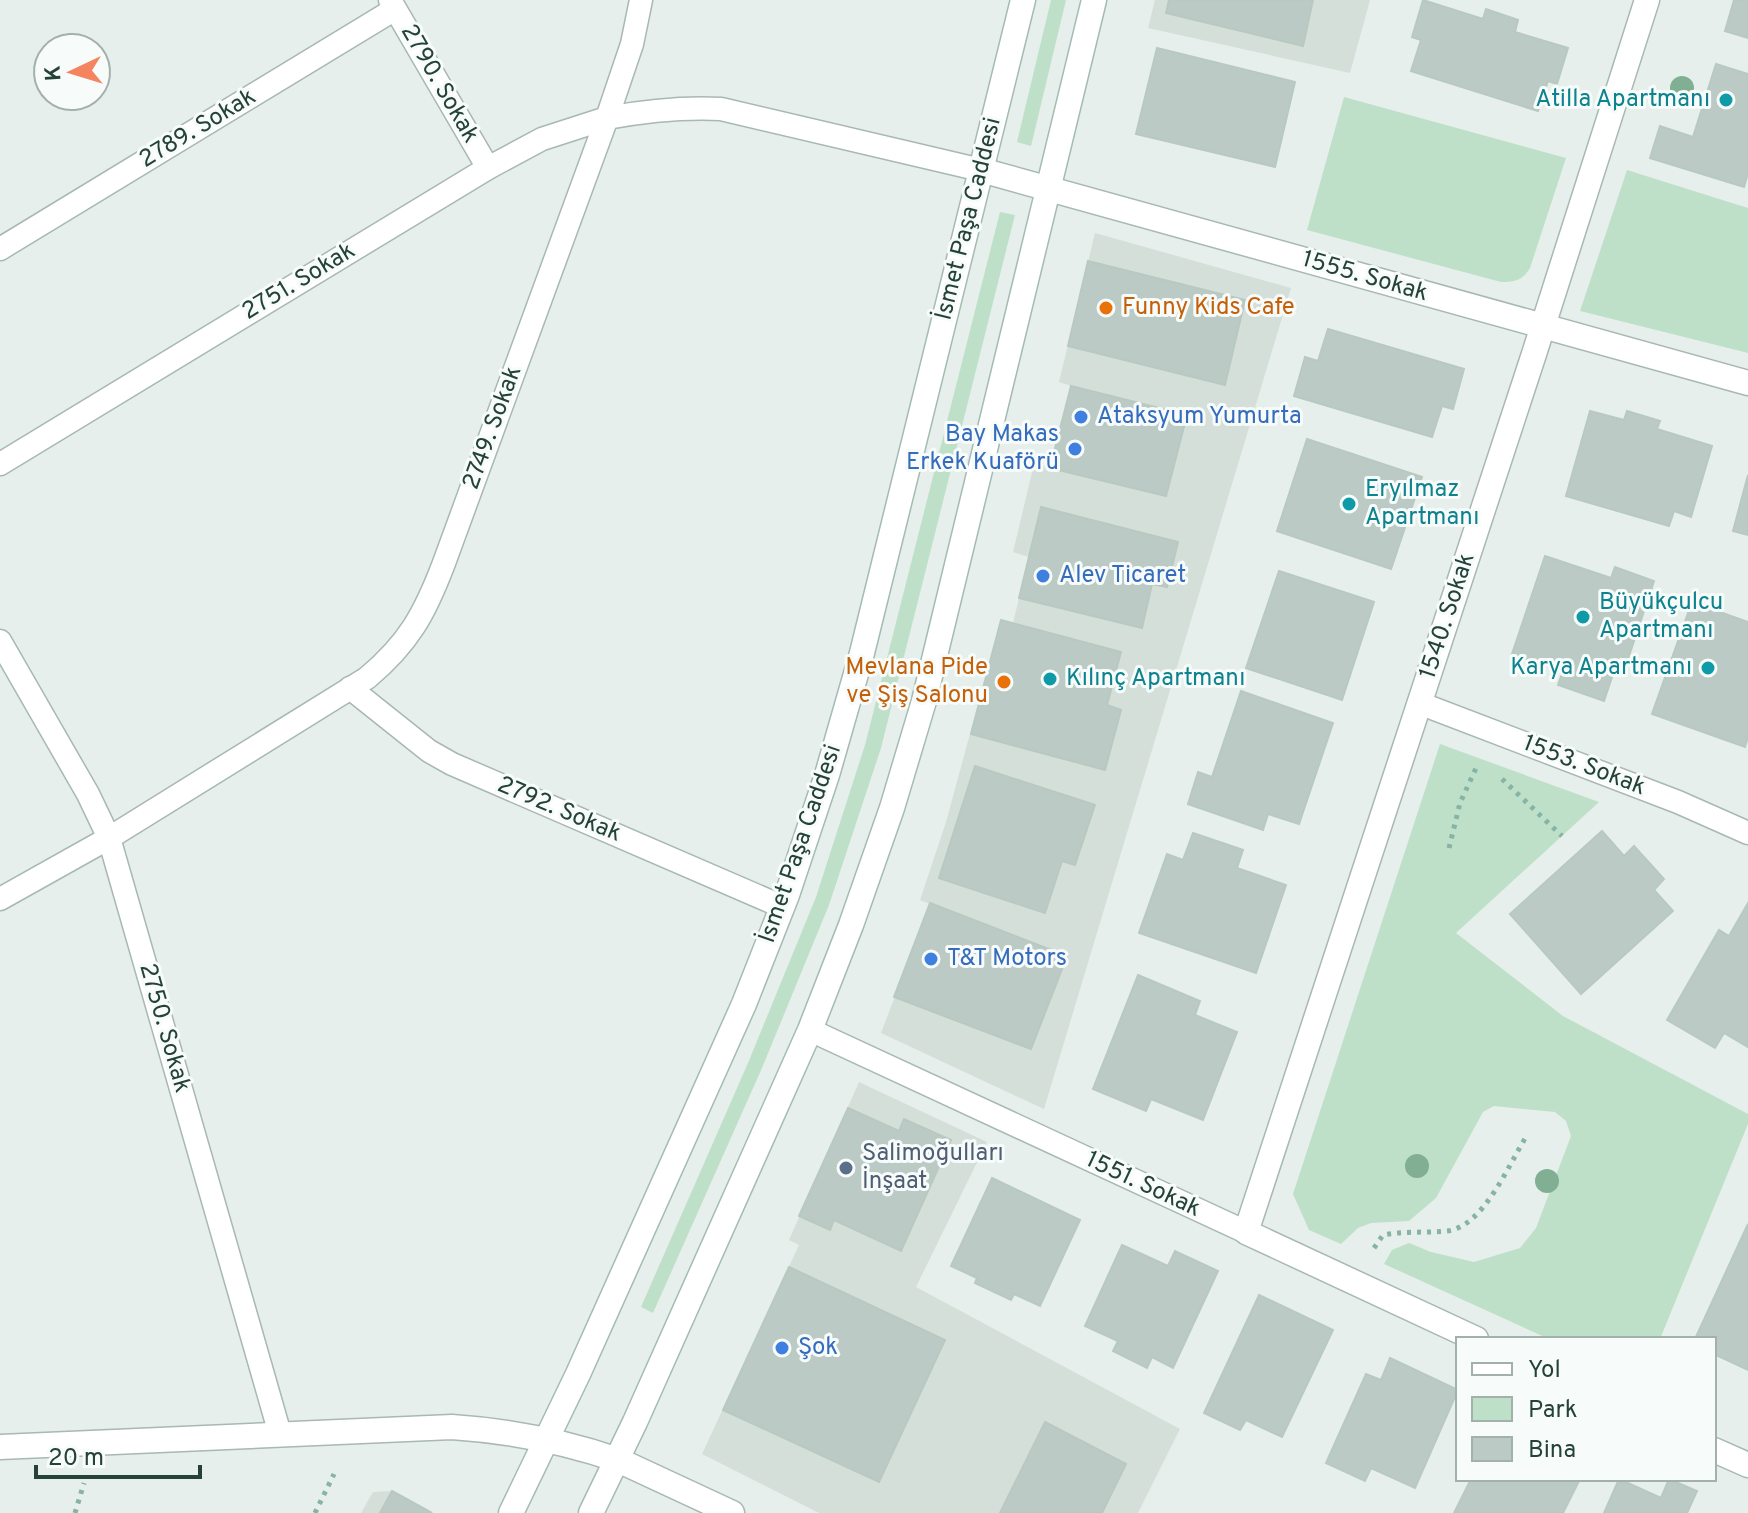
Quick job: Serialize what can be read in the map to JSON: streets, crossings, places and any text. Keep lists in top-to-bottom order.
{
  "streets": {
    "main road": [
      "İsmet Paşa Caddesi",
      "1555. Sokak",
      "1540. Sokak",
      "1551. Sokak"
    ],
    "lane": [
      "2790. Sokak",
      "2789. Sokak",
      "2751. Sokak",
      "2749. Sokak",
      "1553. Sokak",
      "2792. Sokak",
      "2750. Sokak"
    ]
  },
  "crossings": [
    ["2790. Sokak", "2789. Sokak"],
    ["2790. Sokak", "2751. Sokak"],
    ["İsmet Paşa Caddesi", "1555. Sokak"],
    ["İsmet Paşa Caddesi", "2792. Sokak"],
    ["1555. Sokak", "1540. Sokak"],
    ["2751. Sokak", "2749. Sokak"],
    ["2749. Sokak", "2792. Sokak"],
    ["2749. Sokak", "2750. Sokak"],
    ["1540. Sokak", "1553. Sokak"],
    ["1540. Sokak", "1551. Sokak"]
  ],
  "places": [
    "Atilla Apartmanı",
    "Funny Kids Cafe",
    "Ataksyum Yumurta",
    "Bay Makas Erkek Kuaförü",
    "Eryılmaz Apartmanı",
    "Alev Ticaret",
    "Büyükçulcu Apartmanı",
    "Karya Apartmanı",
    "Kılınç Apartmanı",
    "Mevlana Pide ve Şiş Salonu",
    "T&T Motors",
    "Salimoğulları İnşaat",
    "Şok"
  ],
  "legend": ["Yol", "Park", "Bina"],
  "scale_bar": "20 m",
  "north": "left"
}
